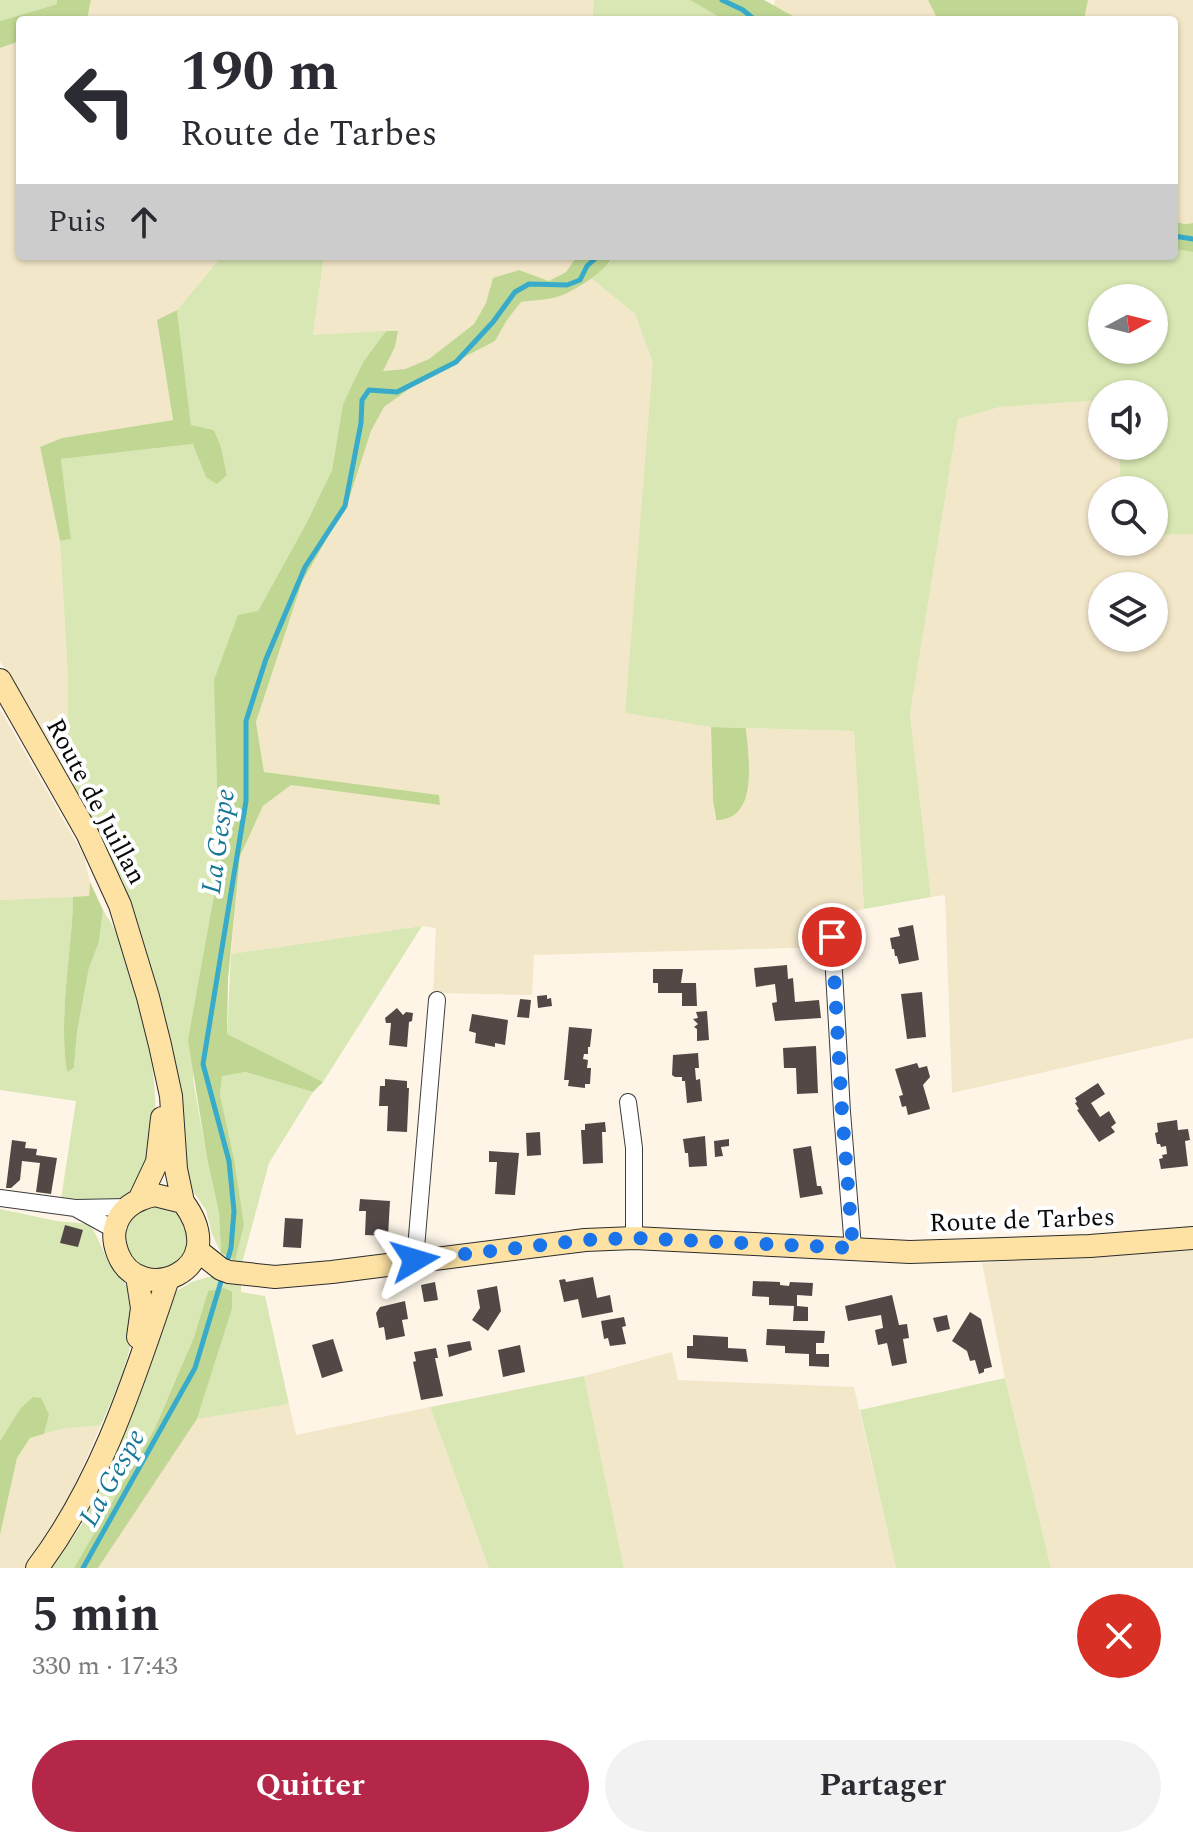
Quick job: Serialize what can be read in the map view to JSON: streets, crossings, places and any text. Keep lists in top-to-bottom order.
{
  "streets": {
    "main road": ["Route de Juillan", "Route de Tarbes"]
  },
  "crossings": [
    ["Route de Juillan", "Route de Tarbes"]
  ],
  "water": ["La Gespe"],
  "north": "right",
  "page": {
    "turn": ["190 m", "Route de Tarbes"],
    "then": "Puis",
    "heading": ["5 min", "330 m · 17:43"],
    "buttons": ["Quitter", "Partager"]
  }
}
